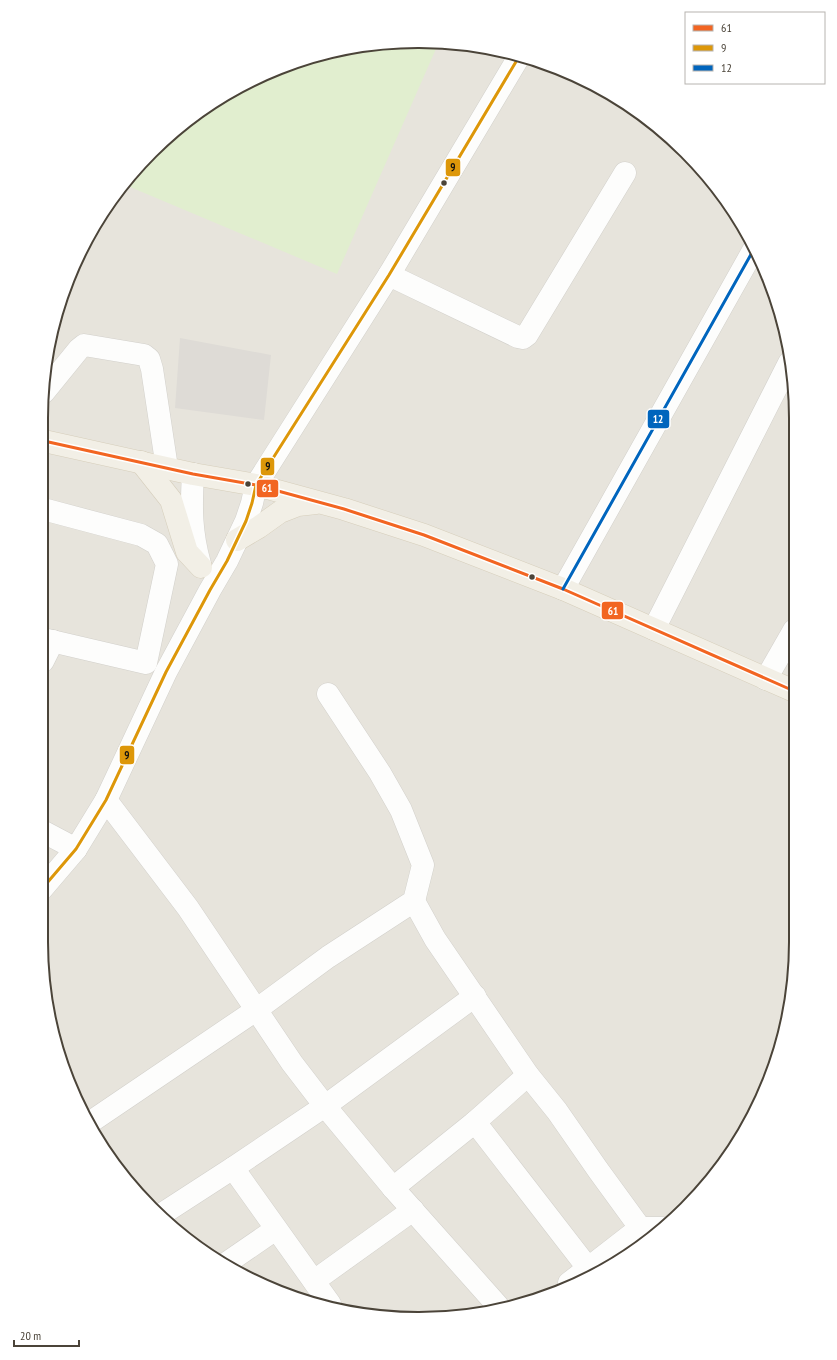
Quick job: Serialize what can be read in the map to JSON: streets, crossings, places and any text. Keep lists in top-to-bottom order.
{
  "lines": ["transit line 9", "transit line 12", "transit line 61"],
  "legend": ["61", "9", "12"],
  "scale_bar": "20 m"
}
